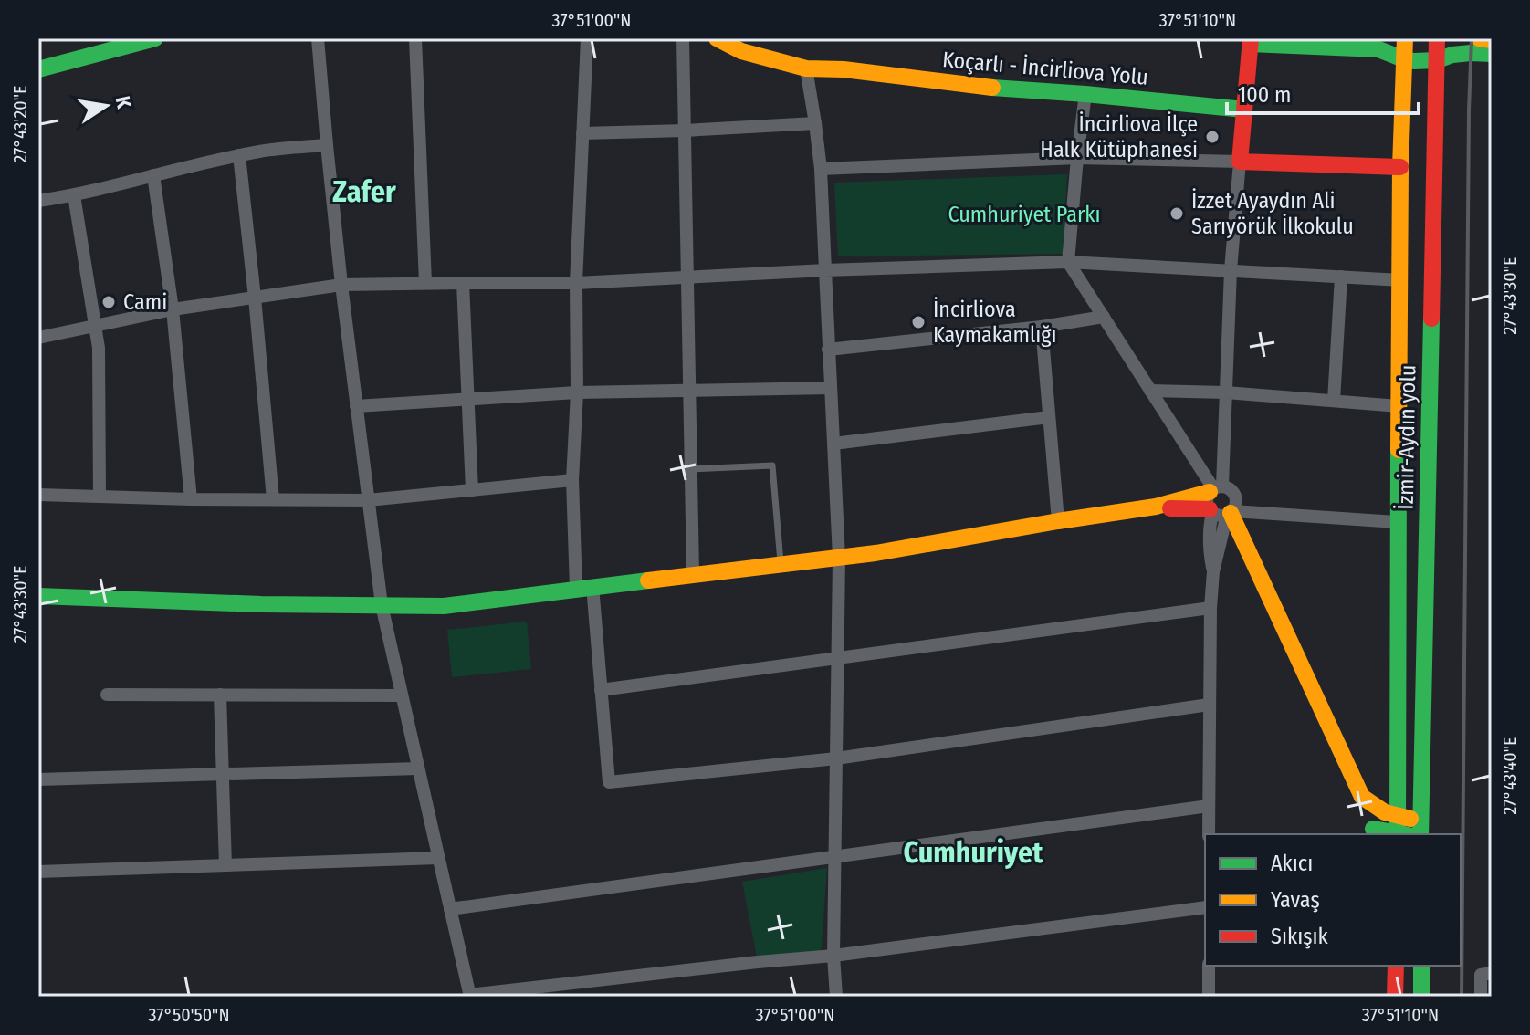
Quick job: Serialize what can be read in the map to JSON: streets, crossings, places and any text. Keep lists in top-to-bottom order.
{
  "streets": {
    "main road": ["Koçarlı - İncirliova Yolu", "İzmir-Aydın yolu"]
  },
  "districts": ["Zafer", "Cumhuriyet"],
  "parks": ["Cumhuriyet Parkı"],
  "places": [
    "İncirliova İlçe Halk Kütüphanesi",
    "İzzet Ayaydın Ali Sarıyörük İlkokulu",
    "Cami",
    "İncirliova Kaymakamlığı"
  ],
  "legend": ["Akıcı", "Yavaş", "Sıkışık"],
  "scale_bar": "100 m",
  "north": "right",
  "coordinates": [
    "37°51'00\"N",
    "37°51'10\"N",
    "27°43'20\"E",
    "27°43'30\"E",
    "27°43'40\"E",
    "37°50'50\"N"
  ]
}
